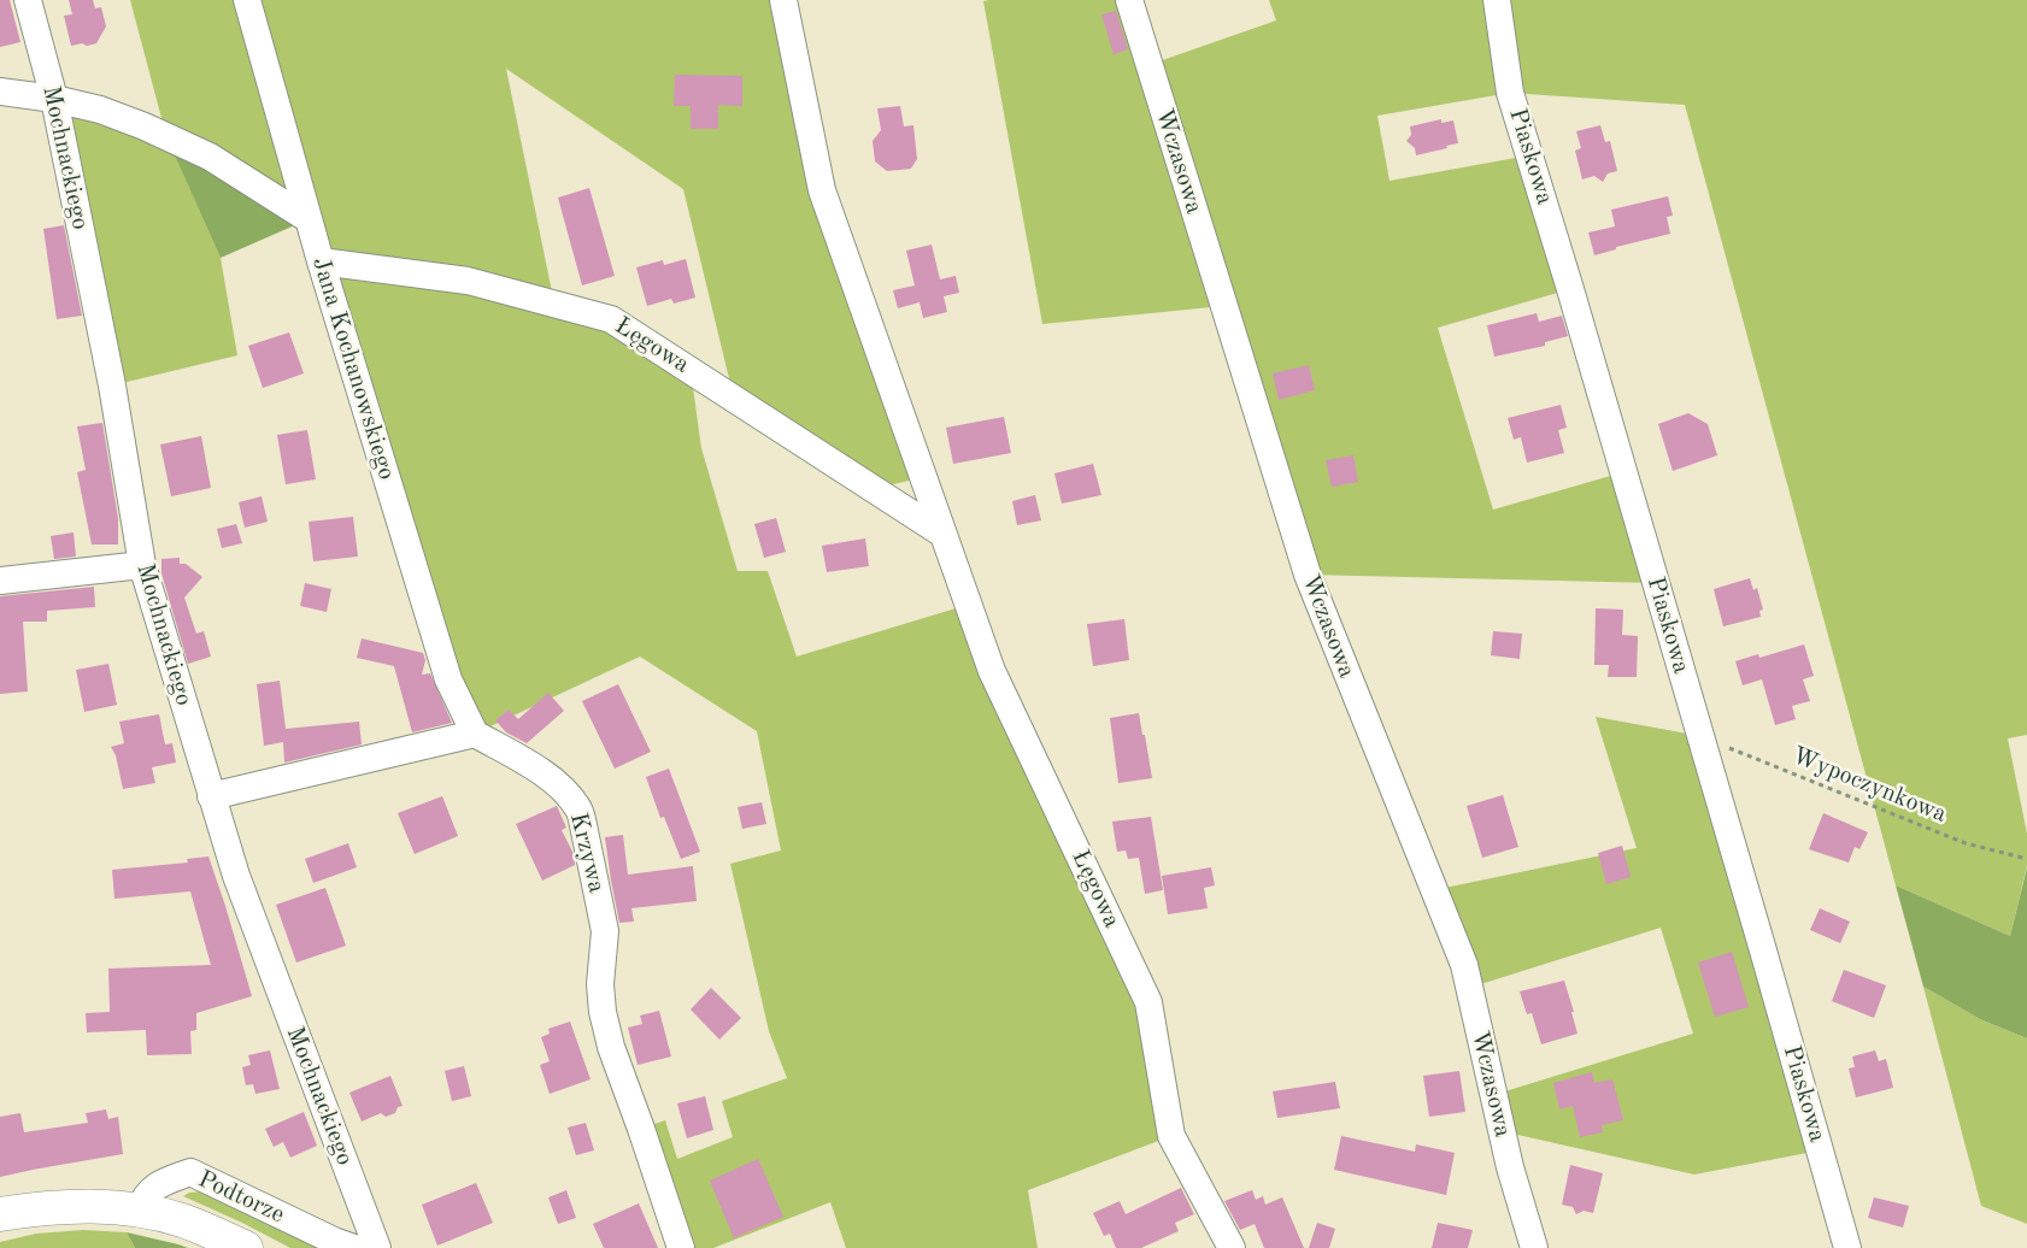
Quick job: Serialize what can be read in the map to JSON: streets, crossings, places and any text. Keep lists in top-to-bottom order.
{
  "streets": {
    "street": [
      "Piaskowa",
      "Mochnackiego",
      "Wczasowa",
      "Łęgowa",
      "Jana Kochanowskiego",
      "Krzywa",
      "Podtorze"
    ],
    "path": ["Wypoczynkowa"]
  },
  "crossings": [
    ["Piaskowa", "Wypoczynkowa"],
    ["Łęgowa", "Jana Kochanowskiego"],
    ["Jana Kochanowskiego", "Krzywa"]
  ]
}
